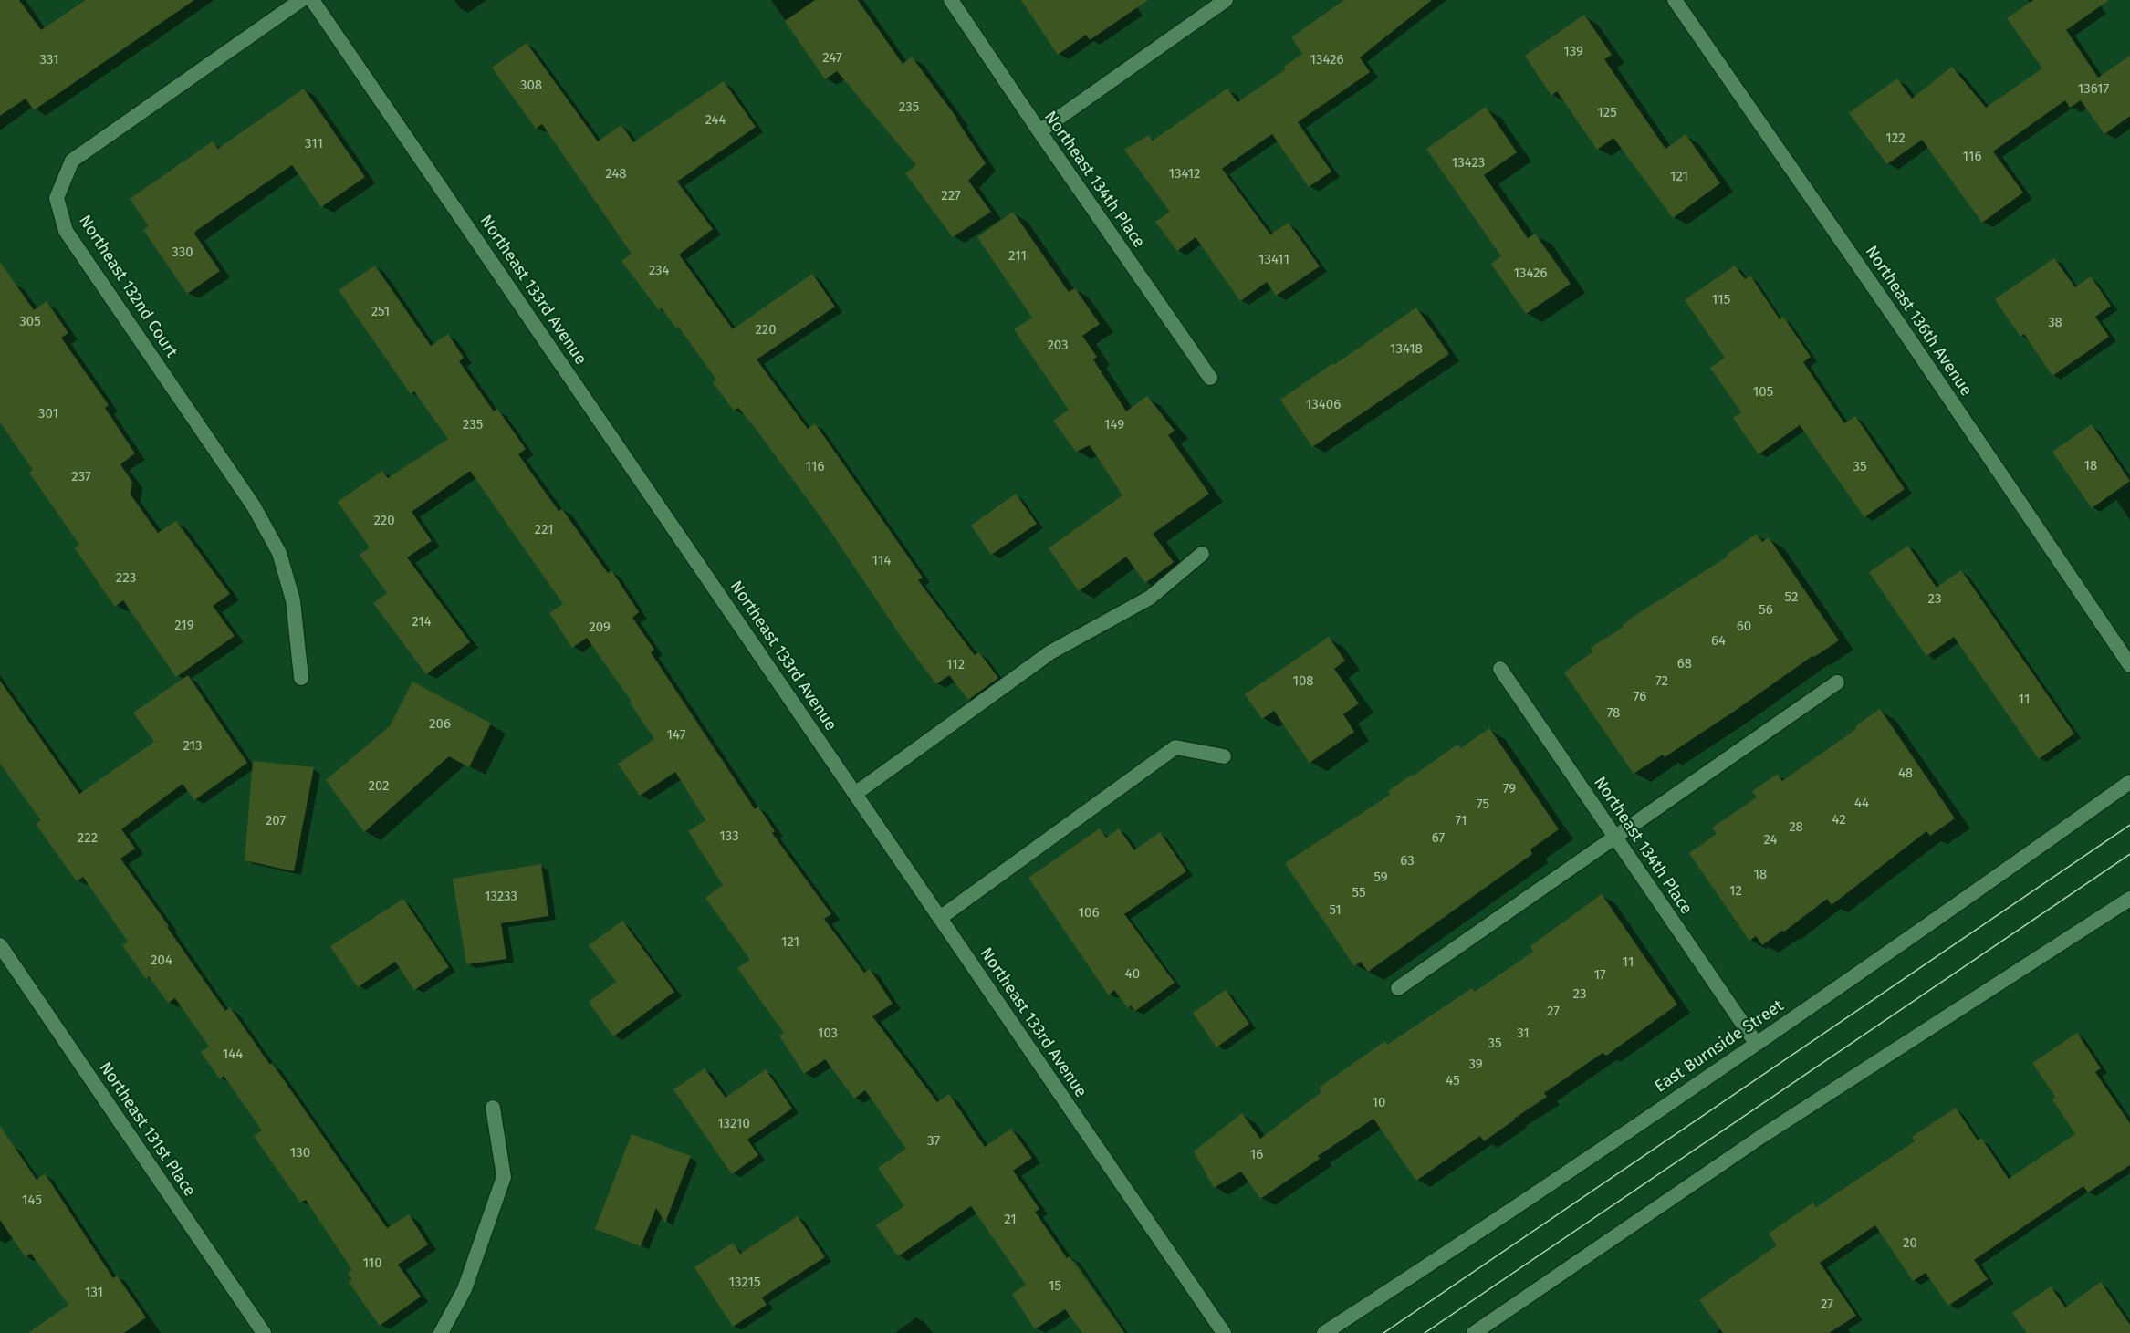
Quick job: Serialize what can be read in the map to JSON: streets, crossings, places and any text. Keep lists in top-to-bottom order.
{
  "streets": {
    "street": [
      "Northeast 134th Place",
      "Northeast 132nd Court",
      "Northeast 133rd Avenue",
      "Northeast 136th Avenue",
      "East Burnside Street",
      "Northeast 131st Place"
    ]
  },
  "crossings": [
    ["Northeast 134th Place", "East Burnside Street"]
  ],
  "house_numbers": [
    "139",
    "247",
    "331",
    "13426",
    "308",
    "13617",
    "235",
    "125",
    "244",
    "122",
    "311",
    "116",
    "13423",
    "248",
    "13412",
    "121",
    "227",
    "330",
    "211",
    "13411",
    "234",
    "13426",
    "115",
    "251",
    "305",
    "38",
    "220",
    "203",
    "13418",
    "105",
    "13406",
    "301",
    "235",
    "149",
    "18",
    "116",
    "35",
    "237",
    "220",
    "221",
    "114",
    "223",
    "52",
    "23",
    "56",
    "214",
    "219",
    "60",
    "209",
    "64",
    "68",
    "112",
    "108",
    "72",
    "76",
    "11",
    "78",
    "206",
    "147",
    "213",
    "48",
    "202",
    "79",
    "44",
    "75",
    "42",
    "207",
    "71",
    "28",
    "133",
    "222",
    "67",
    "24",
    "63",
    "18",
    "59",
    "12",
    "55",
    "13233",
    "51",
    "106",
    "121",
    "204",
    "11",
    "40",
    "17",
    "23",
    "27",
    "103",
    "31",
    "35",
    "144",
    "39",
    "45",
    "10",
    "13210",
    "37",
    "130",
    "16",
    "145",
    "21",
    "20",
    "110",
    "13215",
    "15",
    "131",
    "27"
  ]
}
